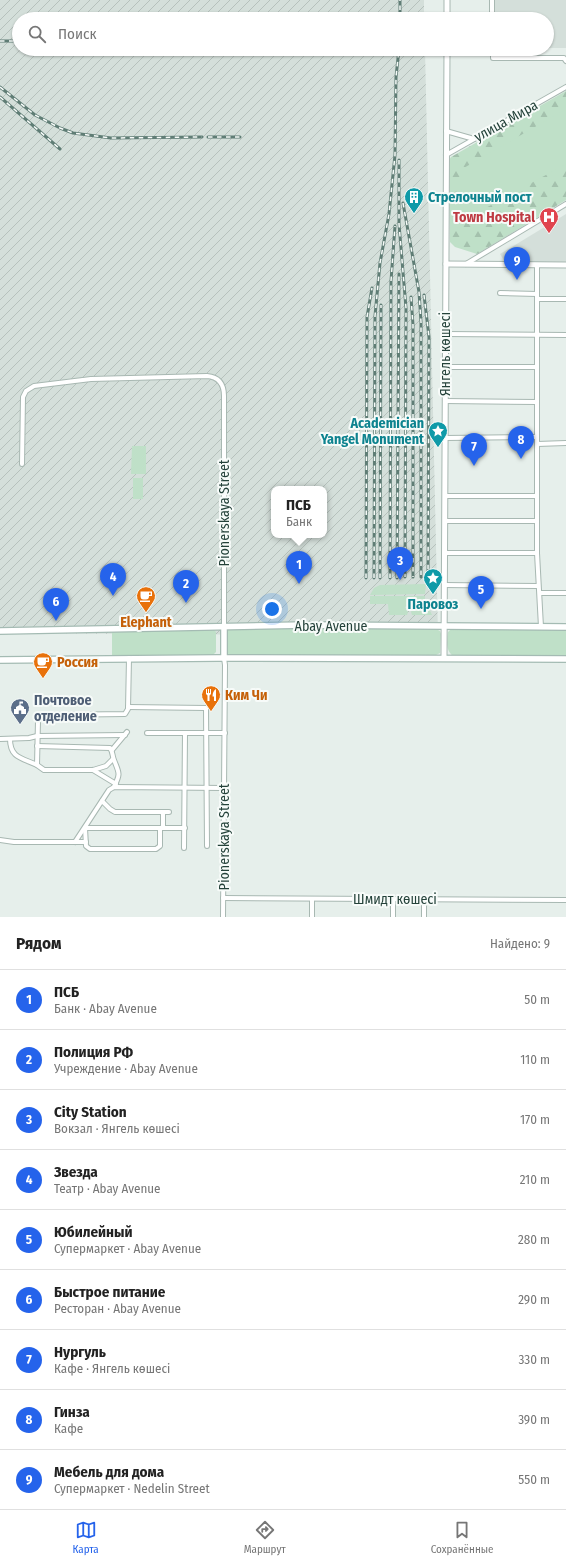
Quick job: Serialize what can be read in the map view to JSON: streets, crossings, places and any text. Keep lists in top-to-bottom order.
{
  "streets": {
    "main road": ["Pionerskaya Street", "Abay Avenue"],
    "street": ["улица Мира", "Янгель көшесі", "Шмидт көшесі"]
  },
  "crossings": [
    ["улица Мира", "Янгель көшесі"],
    ["Янгель көшесі", "Abay Avenue"],
    ["Pionerskaya Street", "Abay Avenue"],
    ["Pionerskaya Street", "Шмидт көшесі"]
  ],
  "places": {
    "building": ["Стрелочный пост"],
    "hospital": ["Town Hospital"],
    "place": ["Academician Yangel Monument", "Паровоз"],
    "cafe": ["Elephant", "Россия"],
    "restaurant": ["Ким Чи"],
    "public building": ["Почтовое отделение"]
  },
  "page": {
    "search": "Поиск",
    "pins": [
      "9",
      "8",
      "7",
      "3",
      "1",
      "4",
      "2",
      "5",
      "6"
    ],
    "popup": ["ПСБ", "Банк"],
    "heading": ["Рядом", "Найдено: 9"],
    "list": [
      {
        "mark": "1",
        "name": "ПСБ",
        "note": "Банк · Abay Avenue",
        "value": "50 m"
      },
      {
        "mark": "2",
        "name": "Полиция РФ",
        "note": "Учреждение · Abay Avenue",
        "value": "110 m"
      },
      {
        "mark": "3",
        "name": "City Station",
        "note": "Вокзал · Янгель көшесі",
        "value": "170 m"
      },
      {
        "mark": "4",
        "name": "Звезда",
        "note": "Театр · Abay Avenue",
        "value": "210 m"
      },
      {
        "mark": "5",
        "name": "Юбилейный",
        "note": "Супермаркет · Abay Avenue",
        "value": "280 m"
      },
      {
        "mark": "6",
        "name": "Быстрое питание",
        "note": "Ресторан · Abay Avenue",
        "value": "290 m"
      },
      {
        "mark": "7",
        "name": "Нургуль",
        "note": "Кафе · Янгель көшесі",
        "value": "330 m"
      },
      {
        "mark": "8",
        "name": "Гинза",
        "note": "Кафе",
        "value": "390 m"
      },
      {
        "mark": "9",
        "name": "Мебель для дома",
        "note": "Супермаркет · Nedelin Street",
        "value": "550 m"
      }
    ],
    "nav": ["Карта", "Маршрут", "Сохранённые"]
  }
}
